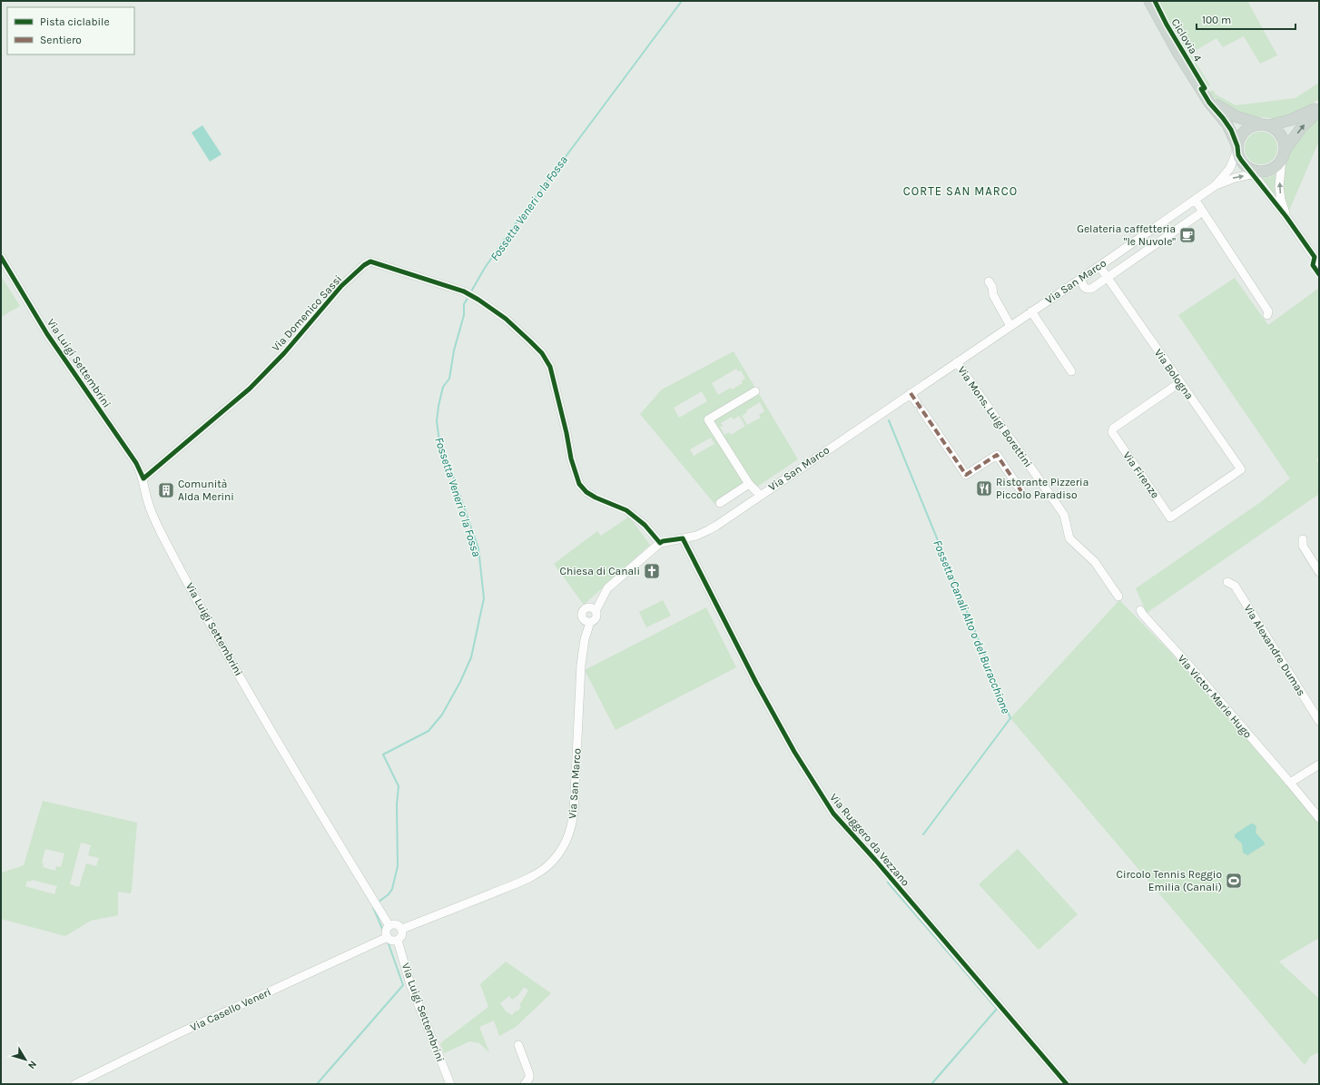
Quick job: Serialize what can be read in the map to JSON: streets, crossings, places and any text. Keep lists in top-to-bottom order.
{
  "streets": {
    "street": [
      "Via San Marco",
      "Via Domenico Sassi",
      "Via Luigi Settembrini",
      "Via Bologna",
      "Via Mons. Luigi Borettini",
      "Via Firenze",
      "Via Alexandre Dumas",
      "Via Victor Marie Hugo",
      "Via Ruggero da Vezzano",
      "Via Casello Veneri"
    ],
    "cycle path": ["Ciclovia 4"]
  },
  "crossings": [
    ["Via San Marco", "Via Domenico Sassi"],
    ["Via San Marco", "Via Luigi Settembrini"],
    ["Via San Marco", "Via Bologna"],
    ["Via San Marco", "Via Mons. Luigi Borettini"],
    ["Via San Marco", "Via Ruggero da Vezzano"],
    ["Via San Marco", "Via Casello Veneri"],
    ["Via Domenico Sassi", "Via Luigi Settembrini"],
    ["Via Luigi Settembrini", "Via Casello Veneri"],
    ["Via Bologna", "Via Firenze"]
  ],
  "districts": ["CORTE SAN MARCO"],
  "water": ["Fossetta Veneri o la Fossa", "Fossetta Canali Alto o del Buracchione"],
  "places": {
    "cafe": ["Gelateria caffetteria \"le Nuvole\""],
    "restaurant": ["Ristorante Pizzeria Piccolo Paradiso"],
    "building": ["Comunità Alda Merini"],
    "church": ["Chiesa di Canali"],
    "sports": ["Circolo Tennis Reggio Emilia (Canali)"]
  },
  "legend": ["Pista ciclabile", "Sentiero"],
  "scale_bar": "100 m",
  "north": "bottom right"
}
